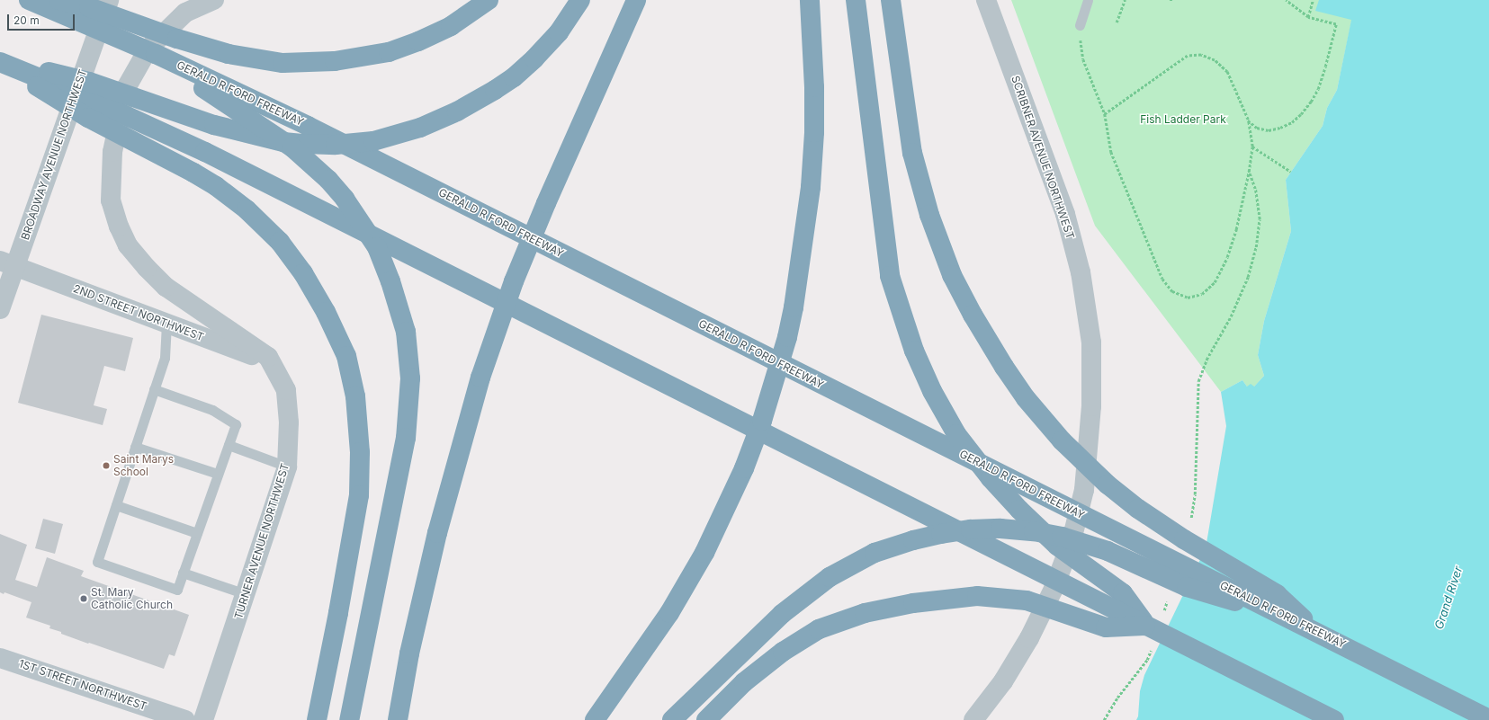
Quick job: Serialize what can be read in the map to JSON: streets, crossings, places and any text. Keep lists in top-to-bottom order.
{
  "streets": {
    "highway": ["GERALD R FORD FREEWAY"],
    "street": [
      "BROADWAY AVENUE NORTHWEST",
      "SCRIBNER AVENUE NORTHWEST",
      "2ND STREET NORTHWEST",
      "TURNER AVENUE NORTHWEST",
      "1ST STREET NORTHWEST"
    ]
  },
  "crossings": [
    ["BROADWAY AVENUE NORTHWEST", "2ND STREET NORTHWEST"],
    ["2ND STREET NORTHWEST", "TURNER AVENUE NORTHWEST"]
  ],
  "water": ["Grand River"],
  "parks": ["Fish Ladder Park"],
  "places": ["Saint Marys School", "St. Mary Catholic Church"],
  "scale_bar": "20 m"
}
